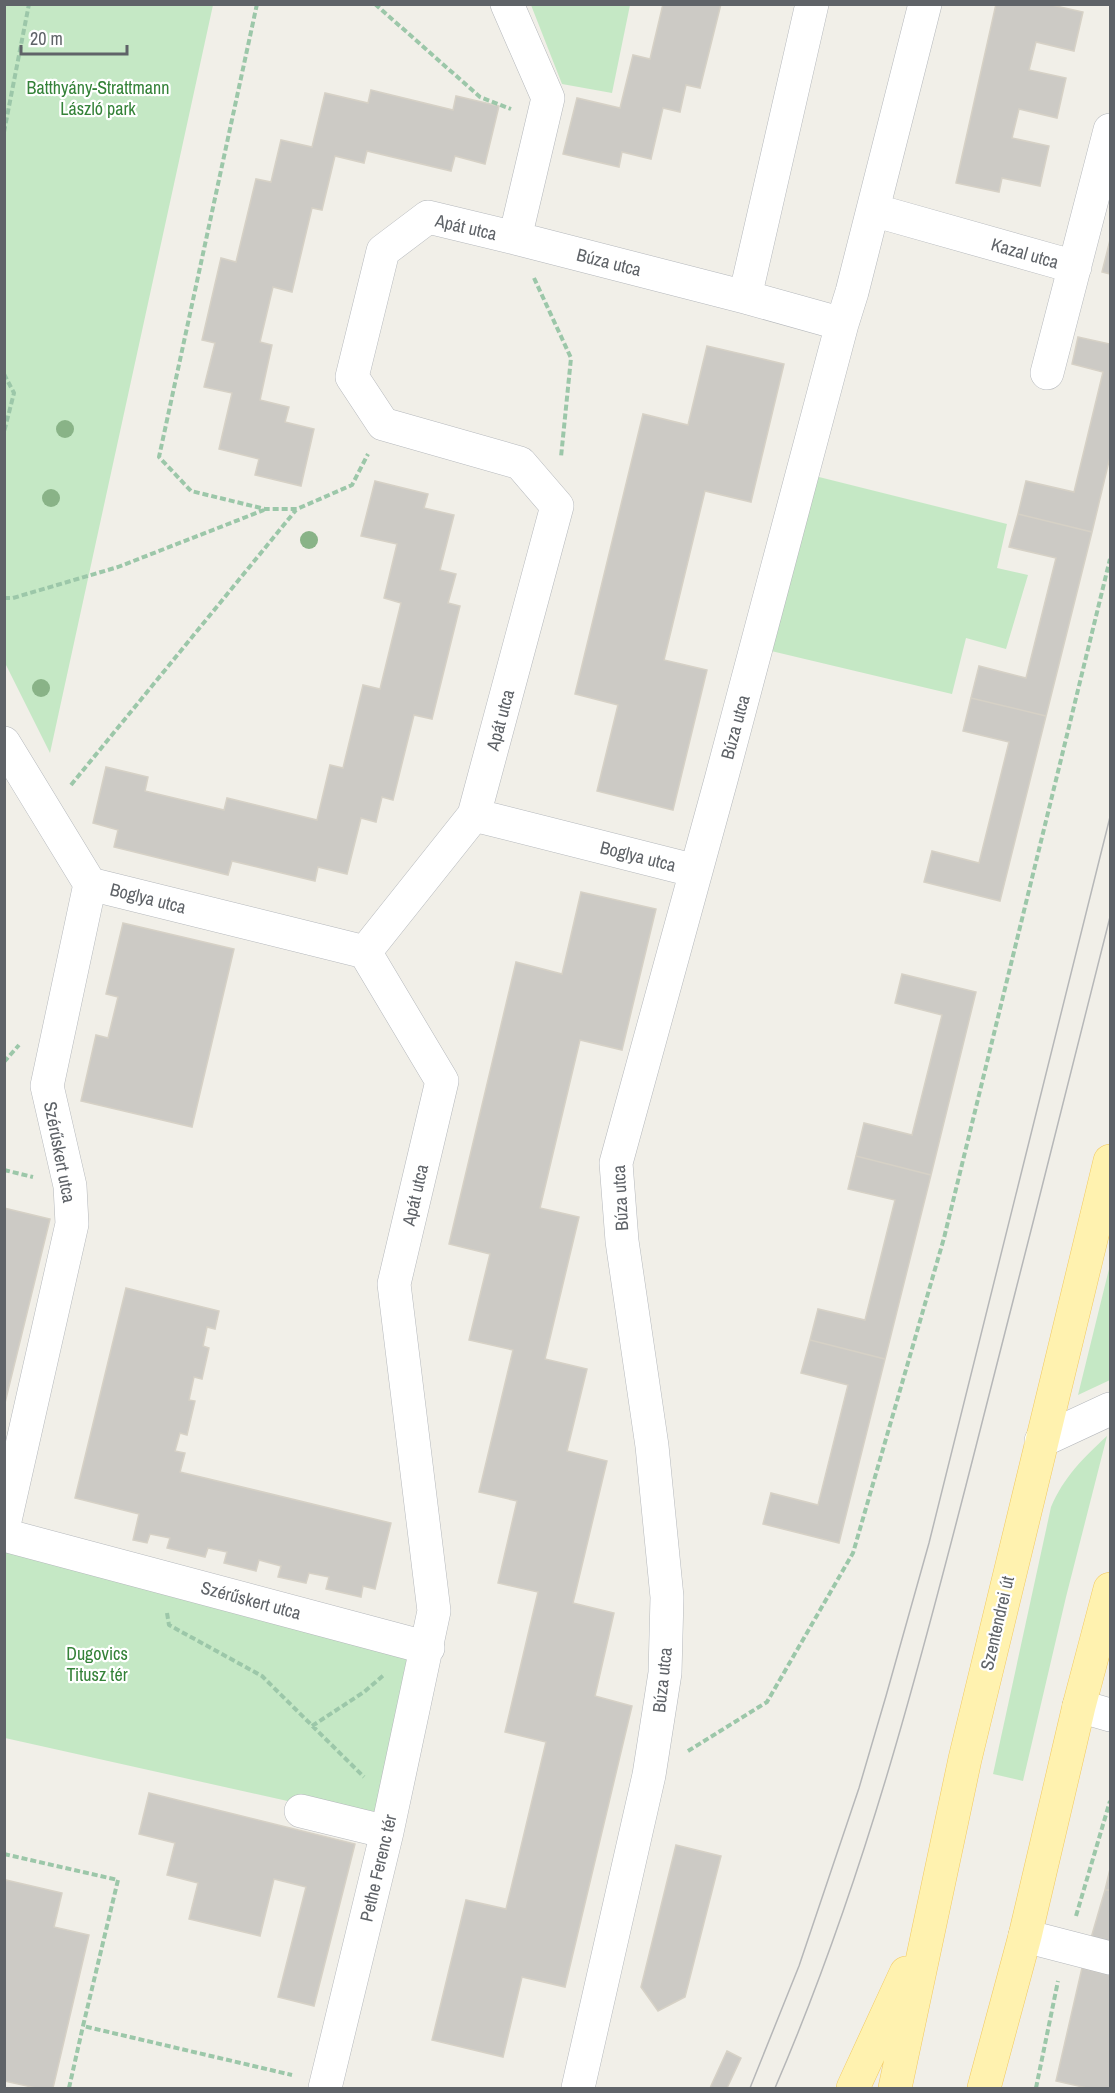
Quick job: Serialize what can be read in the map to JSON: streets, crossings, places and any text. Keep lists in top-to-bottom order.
{
  "streets": {
    "main road": ["Szentendrei út"],
    "street": [
      "Apát utca",
      "Kazal utca",
      "Búza utca",
      "Boglya utca",
      "Szérűskert utca",
      "Pethe Ferenc tér"
    ]
  },
  "crossings": [
    ["Apát utca", "Búza utca"],
    ["Apát utca", "Boglya utca"],
    ["Apát utca", "Szérűskert utca"],
    ["Apát utca", "Pethe Ferenc tér"],
    ["Kazal utca", "Búza utca"],
    ["Búza utca", "Boglya utca"],
    ["Boglya utca", "Szérűskert utca"],
    ["Szérűskert utca", "Pethe Ferenc tér"]
  ],
  "parks": ["Batthyány-Strattmann László park", "Dugovics Titusz tér"],
  "scale_bar": "20 m"
}
